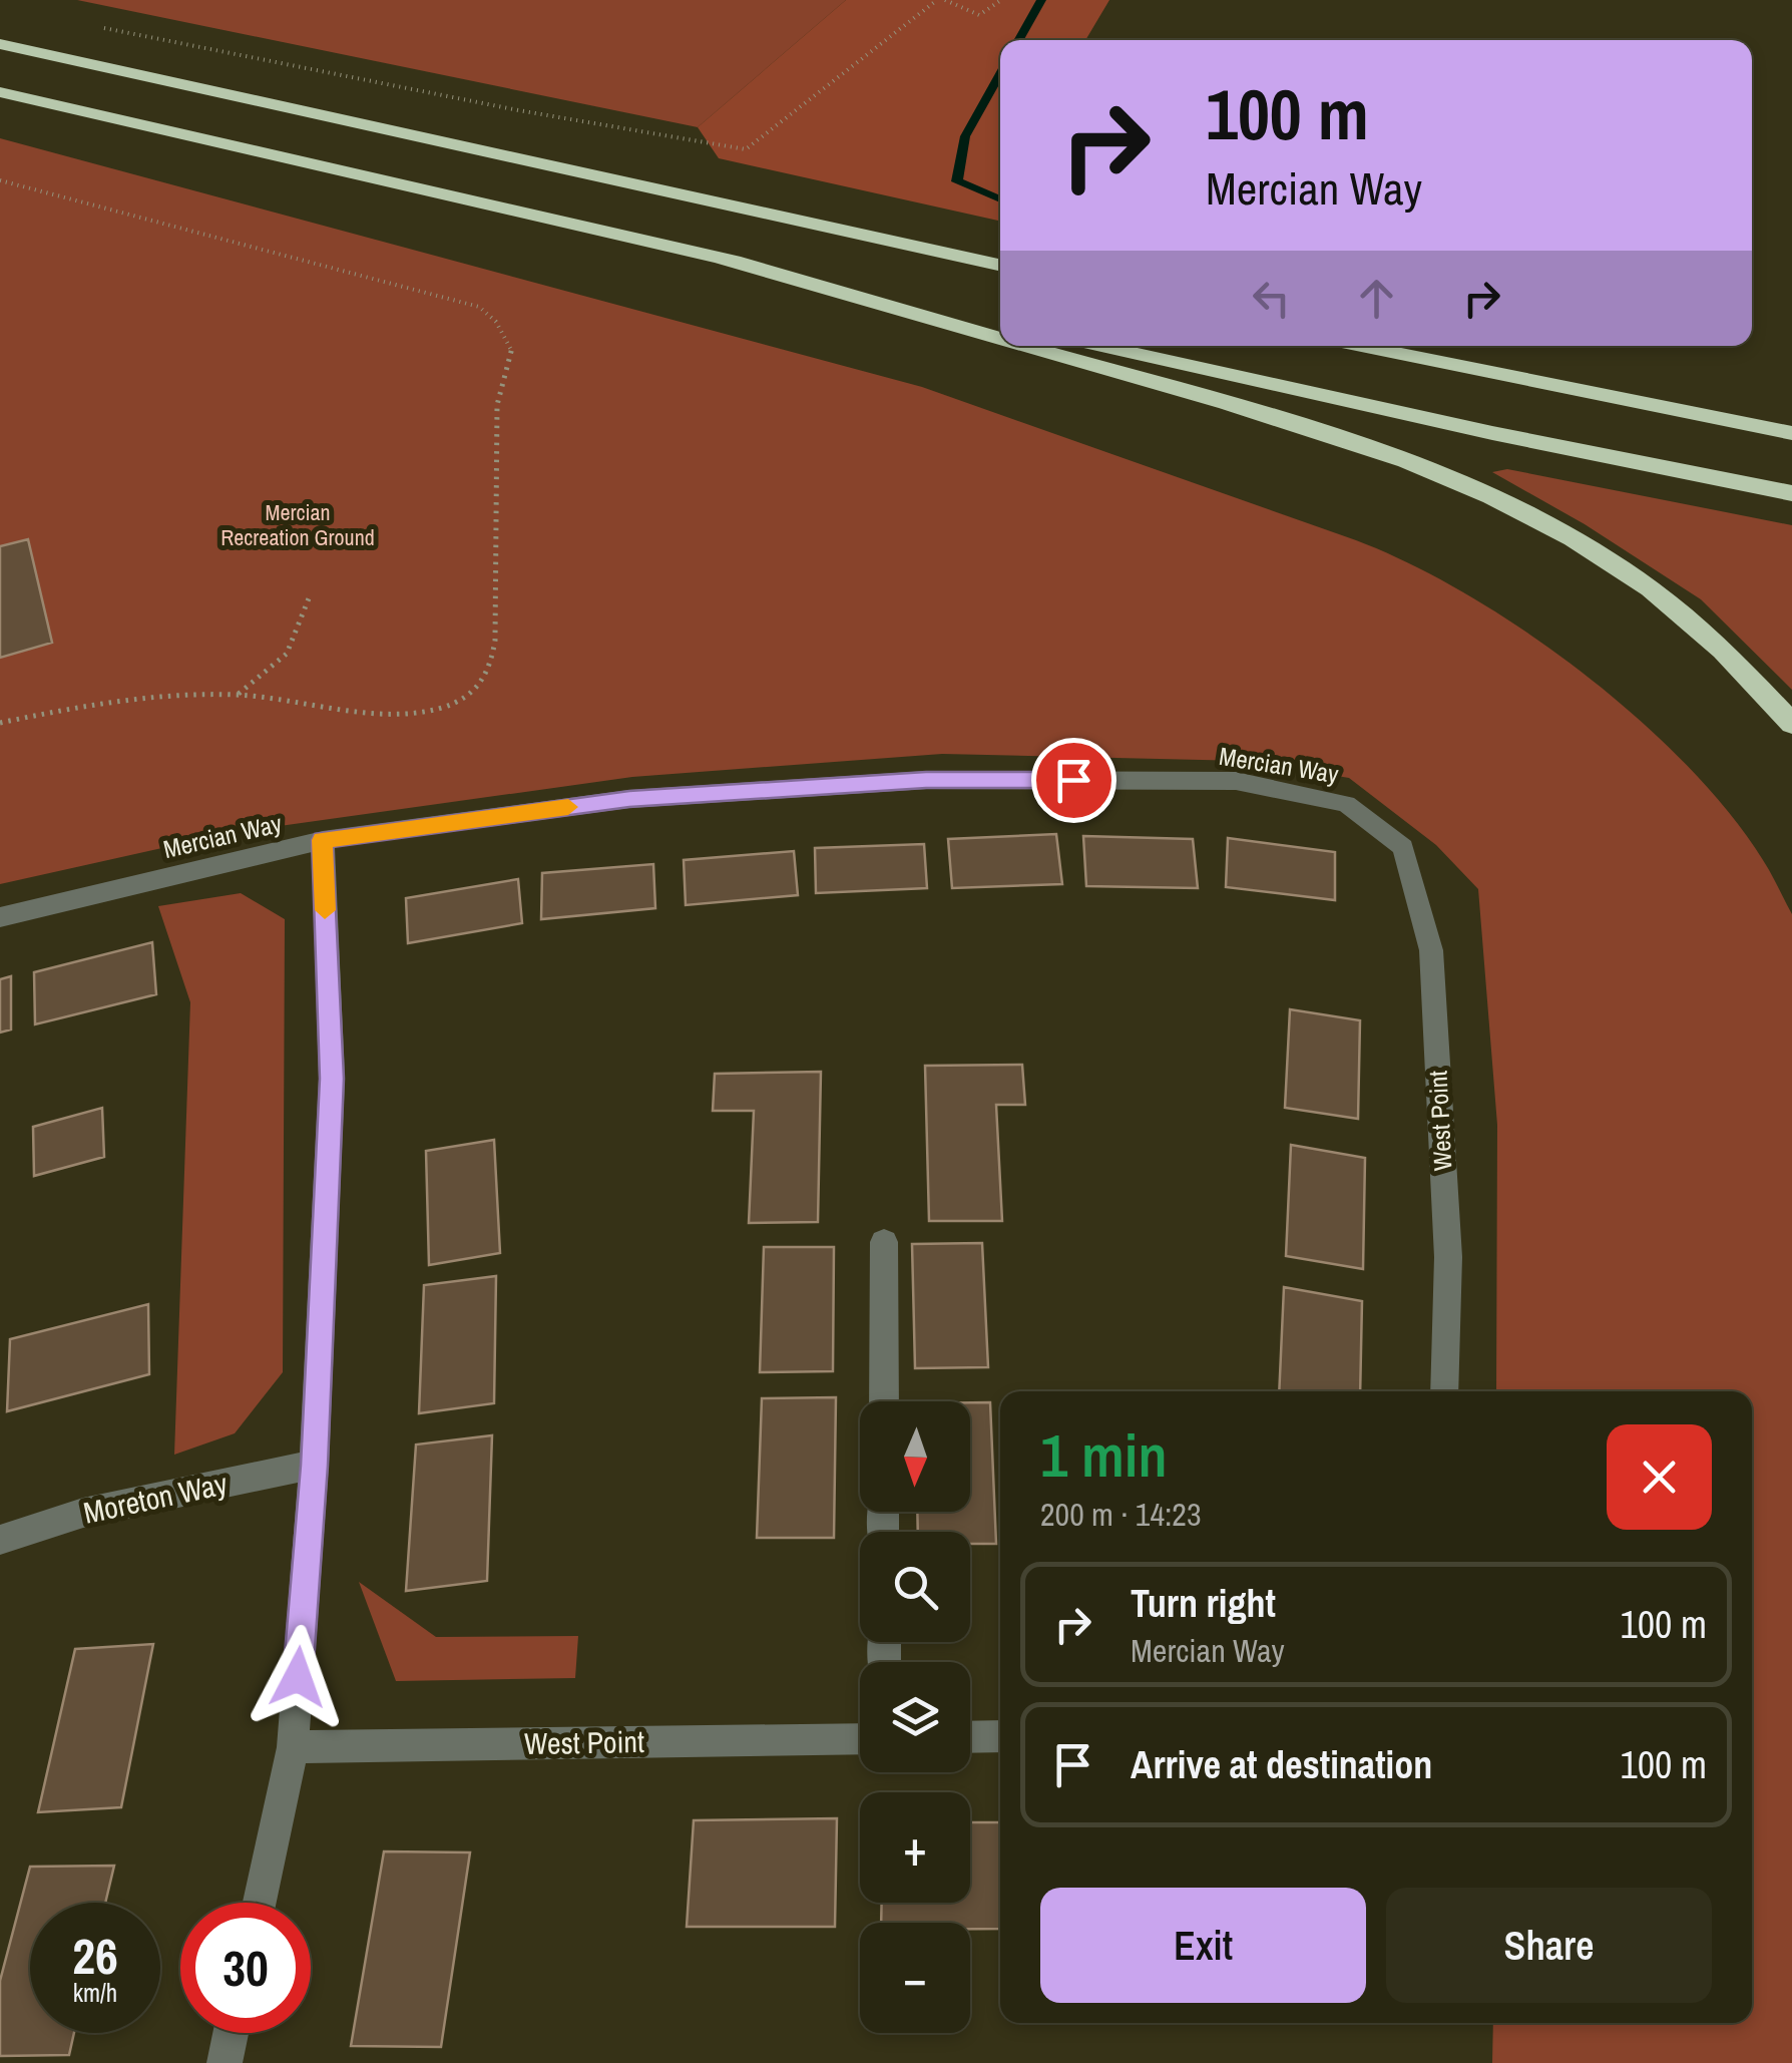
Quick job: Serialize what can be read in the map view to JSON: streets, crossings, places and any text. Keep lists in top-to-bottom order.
{
  "streets": {
    "street": ["Mercian Way", "West Point", "Moreton Way"]
  },
  "crossings": [
    ["Mercian Way", "West Point"]
  ],
  "parks": ["Mercian Recreation Ground"],
  "north": "bottom",
  "page": {
    "turn": ["100 m", "Mercian Way"],
    "heading": ["1 min", "200 m · 14:23"],
    "map_buttons": ["+", "−"],
    "list": [
      {
        "name": "Turn right",
        "note": "Mercian Way",
        "value": "100 m"
      },
      {
        "name": "Arrive at destination",
        "value": "100 m"
      }
    ],
    "buttons": ["Exit", "Share"],
    "speed": "26 km/h",
    "limit": "30"
  }
}
